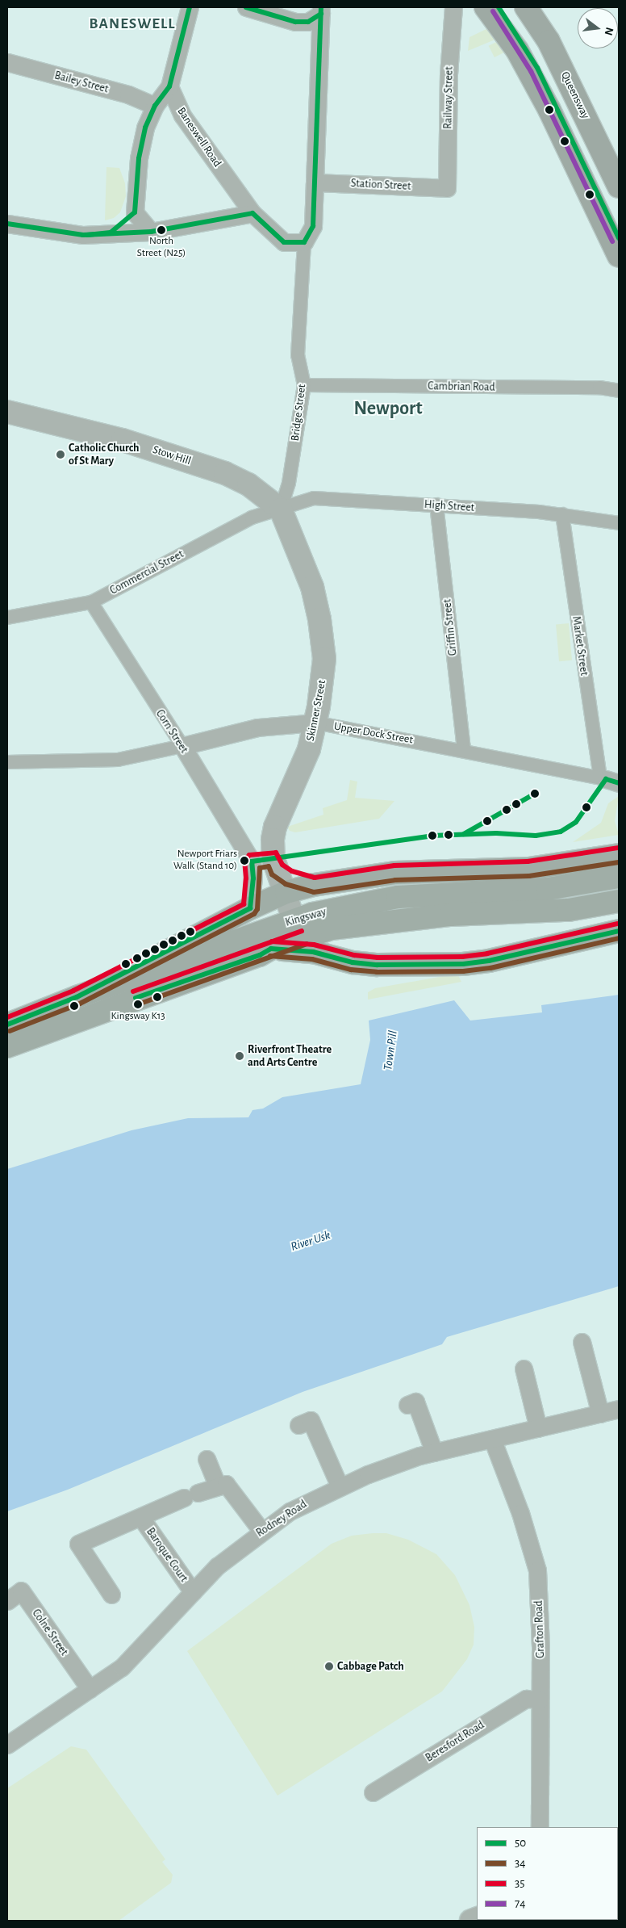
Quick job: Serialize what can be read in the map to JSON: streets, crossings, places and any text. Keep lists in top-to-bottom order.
{
  "streets": {
    "main road": ["Queensway", "Kingsway"],
    "street": [
      "Bailey Street",
      "Railway Street",
      "Baneswell Road",
      "Station Street",
      "Cambrian Road",
      "Bridge Street",
      "Stow Hill",
      "High Street",
      "Commercial Street",
      "Griffin Street",
      "Market Street",
      "Skinner Street",
      "Corn Street",
      "Upper Dock Street",
      "Rodney Road",
      "Baroque Court",
      "Grafton Road",
      "Colne Street",
      "Beresford Road"
    ]
  },
  "crossings": [
    ["Railway Street", "Station Street"],
    ["Baneswell Road", "Bridge Street"],
    ["Cambrian Road", "Bridge Street"],
    ["Bridge Street", "Stow Hill"],
    ["Bridge Street", "High Street"],
    ["Bridge Street", "Commercial Street"],
    ["Bridge Street", "Skinner Street"],
    ["Stow Hill", "High Street"],
    ["Stow Hill", "Commercial Street"],
    ["Stow Hill", "Skinner Street"],
    ["High Street", "Commercial Street"],
    ["High Street", "Griffin Street"],
    ["High Street", "Market Street"],
    ["High Street", "Skinner Street"],
    ["Commercial Street", "Skinner Street"],
    ["Commercial Street", "Corn Street"],
    ["Griffin Street", "Upper Dock Street"],
    ["Market Street", "Upper Dock Street"],
    ["Skinner Street", "Upper Dock Street"],
    ["Corn Street", "Upper Dock Street"],
    ["Rodney Road", "Baroque Court"],
    ["Rodney Road", "Grafton Road"],
    ["Rodney Road", "Colne Street"],
    ["Grafton Road", "Beresford Road"]
  ],
  "districts": ["BANESWELL", "Newport"],
  "water": ["Town Pill", "River Usk"],
  "places": [
    "North Street (N25)",
    "Catholic Church of St Mary",
    "Newport Friars Walk (Stand 10)",
    "Kingsway K13",
    "Riverfront Theatre and Arts Centre",
    "Cabbage Patch"
  ],
  "lines": [
    "transit line 50",
    "transit line 74",
    "transit line 35",
    "transit line 34"
  ],
  "legend": [
    "50",
    "34",
    "35",
    "74"
  ],
  "north": "right"
}
